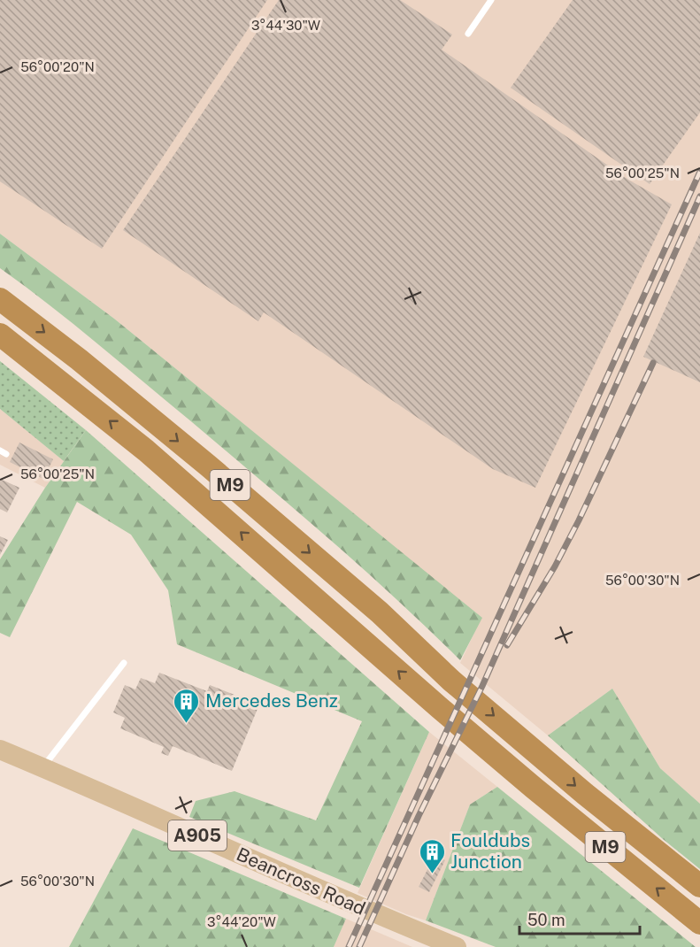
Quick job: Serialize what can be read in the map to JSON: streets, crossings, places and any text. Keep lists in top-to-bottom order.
{
  "streets": {
    "highway": ["M9"],
    "main road": ["A905", "Beancross Road"]
  },
  "places": {
    "building": ["Mercedes Benz", "Fouldubs Junction"]
  },
  "scale_bar": "50 m",
  "coordinates": [
    "3°44'30\"W",
    "56°00'20\"N",
    "56°00'25\"N",
    "56°00'30\"N",
    "3°44'20\"W"
  ]
}
